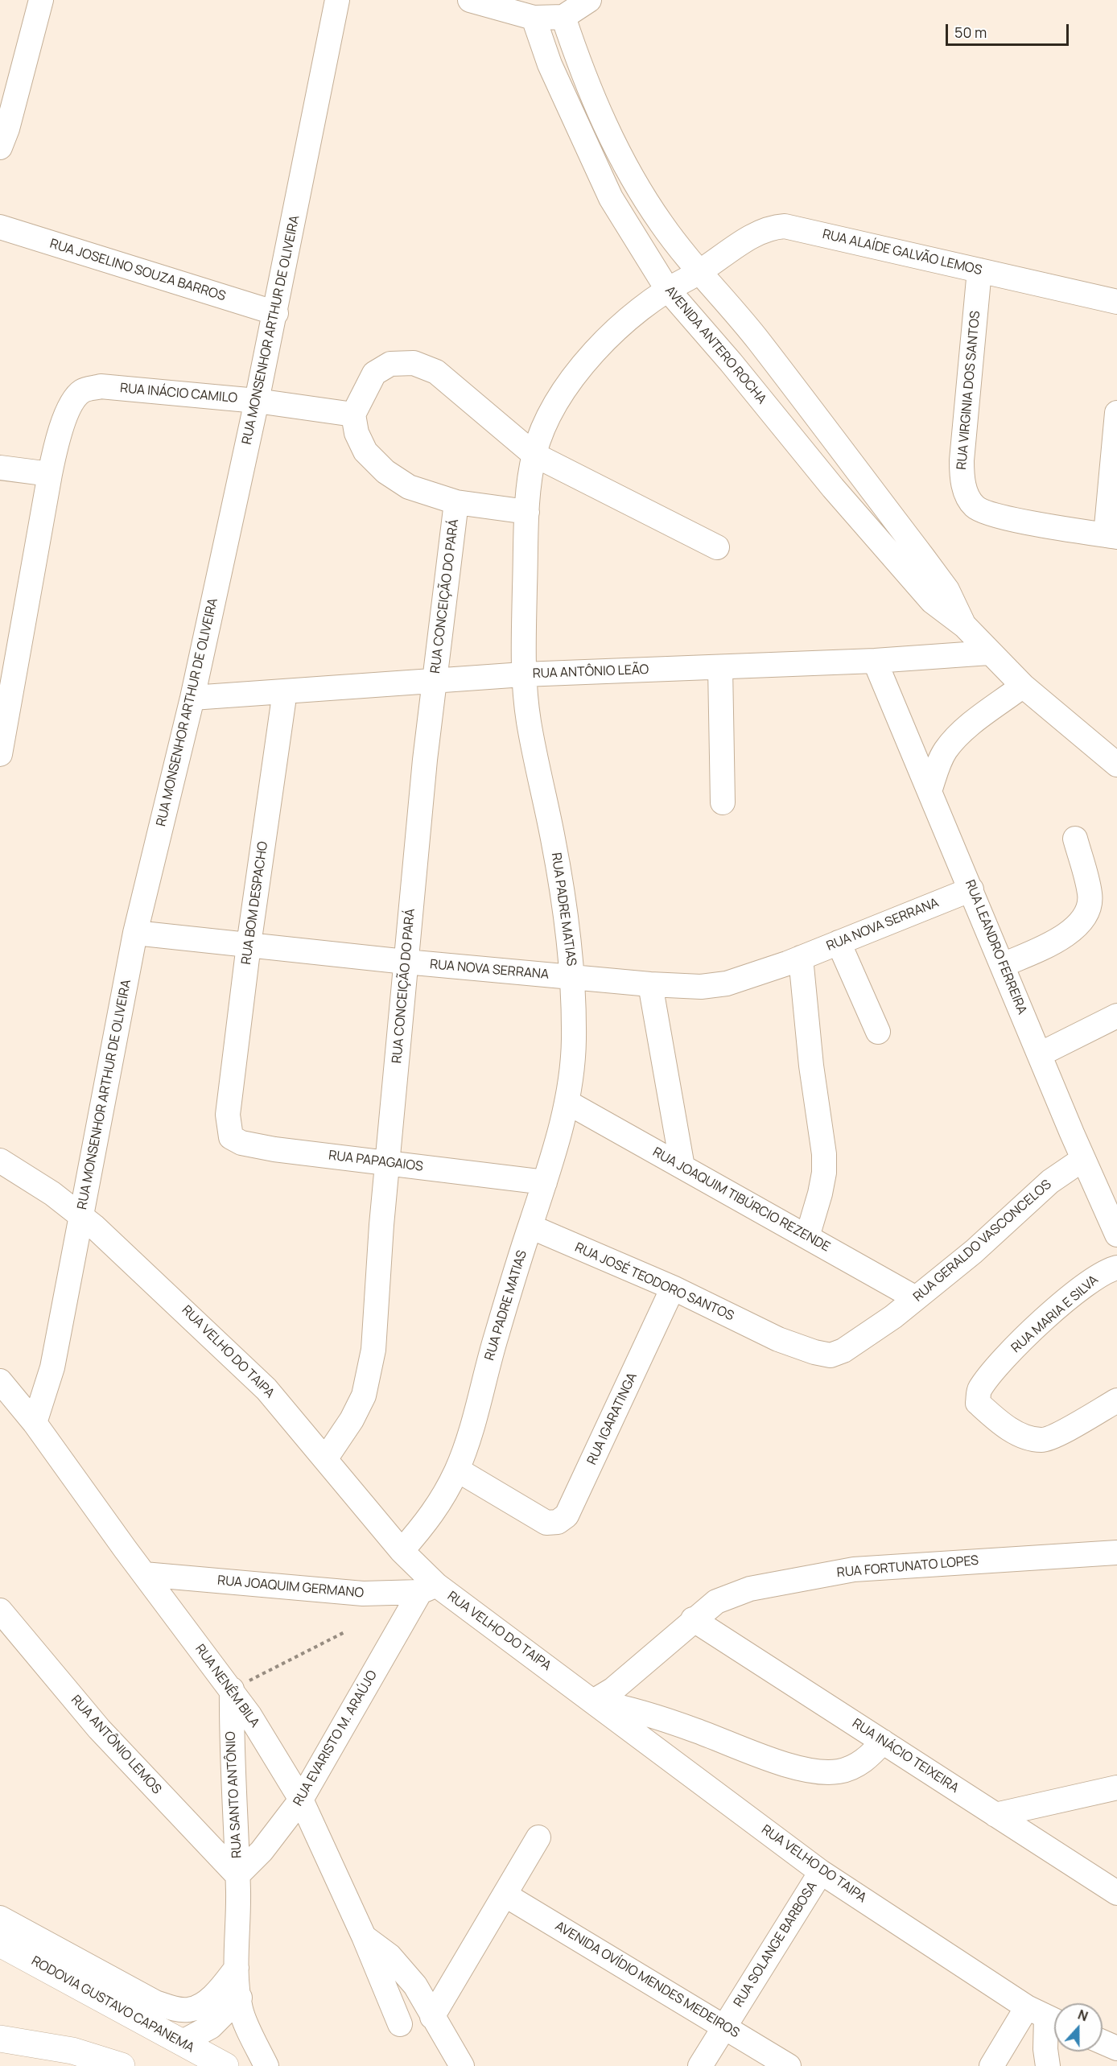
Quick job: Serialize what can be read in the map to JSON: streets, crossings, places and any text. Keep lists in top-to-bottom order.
{
  "streets": {
    "main road": ["RODOVIA GUSTAVO CAPANEMA"],
    "street": [
      "RUA ALAÍDE GALVÃO LEMOS",
      "RUA JOSELINO SOUZA BARROS",
      "RUA MONSENHOR ARTHUR DE OLIVEIRA",
      "AVENIDA ANTERO ROCHA",
      "RUA VIRGINIA DOS SANTOS",
      "RUA INÁCIO CAMILO",
      "RUA CONCEIÇÃO DO PARÁ",
      "RUA ANTÔNIO LEÃO",
      "RUA BOM DESPACHO",
      "RUA PADRE MATIAS",
      "RUA NOVA SERRANA",
      "RUA LEANDRO FERREIRA",
      "RUA PAPAGAIOS",
      "RUA JOAQUIM TIBÚRCIO REZENDE",
      "RUA GERALDO VASCONCELOS",
      "RUA JOSÉ TEODORO SANTOS",
      "RUA MARIA E SILVA",
      "RUA VELHO DO TAIPA",
      "RUA IGARATINGA",
      "RUA FORTUNATO LOPES",
      "RUA JOAQUIM GERMANO",
      "RUA NENÊM BILA",
      "RUA EVARISTO M. ARAÚJO",
      "RUA ANTÔNIO LEMOS",
      "RUA INÁCIO TEIXEIRA",
      "RUA SANTO ANTÔNIO",
      "RUA SOLANGE BARBOSA",
      "AVENIDA OVÍDIO MENDES MEDEIROS"
    ]
  },
  "crossings": [
    ["RUA ALAÍDE GALVÃO LEMOS", "AVENIDA ANTERO ROCHA"],
    ["RUA ALAÍDE GALVÃO LEMOS", "RUA VIRGINIA DOS SANTOS"],
    ["RUA ALAÍDE GALVÃO LEMOS", "RUA PADRE MATIAS"],
    ["RUA JOSELINO SOUZA BARROS", "RUA MONSENHOR ARTHUR DE OLIVEIRA"],
    ["RUA MONSENHOR ARTHUR DE OLIVEIRA", "RUA INÁCIO CAMILO"],
    ["RUA MONSENHOR ARTHUR DE OLIVEIRA", "RUA ANTÔNIO LEÃO"],
    ["RUA MONSENHOR ARTHUR DE OLIVEIRA", "RUA NOVA SERRANA"],
    ["RUA MONSENHOR ARTHUR DE OLIVEIRA", "RUA VELHO DO TAIPA"],
    ["RUA MONSENHOR ARTHUR DE OLIVEIRA", "RUA NENÊM BILA"],
    ["AVENIDA ANTERO ROCHA", "RUA ANTÔNIO LEÃO"],
    ["AVENIDA ANTERO ROCHA", "RUA PADRE MATIAS"],
    ["RUA CONCEIÇÃO DO PARÁ", "RUA ANTÔNIO LEÃO"],
    ["RUA CONCEIÇÃO DO PARÁ", "RUA NOVA SERRANA"],
    ["RUA CONCEIÇÃO DO PARÁ", "RUA PAPAGAIOS"],
    ["RUA CONCEIÇÃO DO PARÁ", "RUA VELHO DO TAIPA"],
    ["RUA ANTÔNIO LEÃO", "RUA BOM DESPACHO"],
    ["RUA ANTÔNIO LEÃO", "RUA PADRE MATIAS"],
    ["RUA ANTÔNIO LEÃO", "RUA LEANDRO FERREIRA"],
    ["RUA BOM DESPACHO", "RUA NOVA SERRANA"],
    ["RUA BOM DESPACHO", "RUA PAPAGAIOS"],
    ["RUA PADRE MATIAS", "RUA NOVA SERRANA"],
    ["RUA PADRE MATIAS", "RUA PAPAGAIOS"],
    ["RUA PADRE MATIAS", "RUA JOAQUIM TIBÚRCIO REZENDE"],
    ["RUA PADRE MATIAS", "RUA JOSÉ TEODORO SANTOS"],
    ["RUA PADRE MATIAS", "RUA VELHO DO TAIPA"],
    ["RUA PADRE MATIAS", "RUA IGARATINGA"],
    ["RUA NOVA SERRANA", "RUA LEANDRO FERREIRA"],
    ["RUA LEANDRO FERREIRA", "RUA GERALDO VASCONCELOS"],
    ["RUA JOAQUIM TIBÚRCIO REZENDE", "RUA GERALDO VASCONCELOS"],
    ["RUA GERALDO VASCONCELOS", "RUA JOSÉ TEODORO SANTOS"],
    ["RUA JOSÉ TEODORO SANTOS", "RUA IGARATINGA"],
    ["RUA VELHO DO TAIPA", "RUA FORTUNATO LOPES"],
    ["RUA VELHO DO TAIPA", "RUA JOAQUIM GERMANO"],
    ["RUA VELHO DO TAIPA", "RUA EVARISTO M. ARAÚJO"],
    ["RUA VELHO DO TAIPA", "RUA SOLANGE BARBOSA"],
    ["RUA FORTUNATO LOPES", "RUA INÁCIO TEIXEIRA"],
    ["RUA JOAQUIM GERMANO", "RUA NENÊM BILA"],
    ["RUA JOAQUIM GERMANO", "RUA EVARISTO M. ARAÚJO"],
    ["RUA NENÊM BILA", "RUA EVARISTO M. ARAÚJO"],
    ["RUA NENÊM BILA", "RUA SANTO ANTÔNIO"],
    ["RUA EVARISTO M. ARAÚJO", "RUA ANTÔNIO LEMOS"],
    ["RUA EVARISTO M. ARAÚJO", "RUA SANTO ANTÔNIO"],
    ["RUA ANTÔNIO LEMOS", "RUA SANTO ANTÔNIO"],
    ["RUA SOLANGE BARBOSA", "AVENIDA OVÍDIO MENDES MEDEIROS"]
  ],
  "scale_bar": "50 m",
  "north": "top"
}
